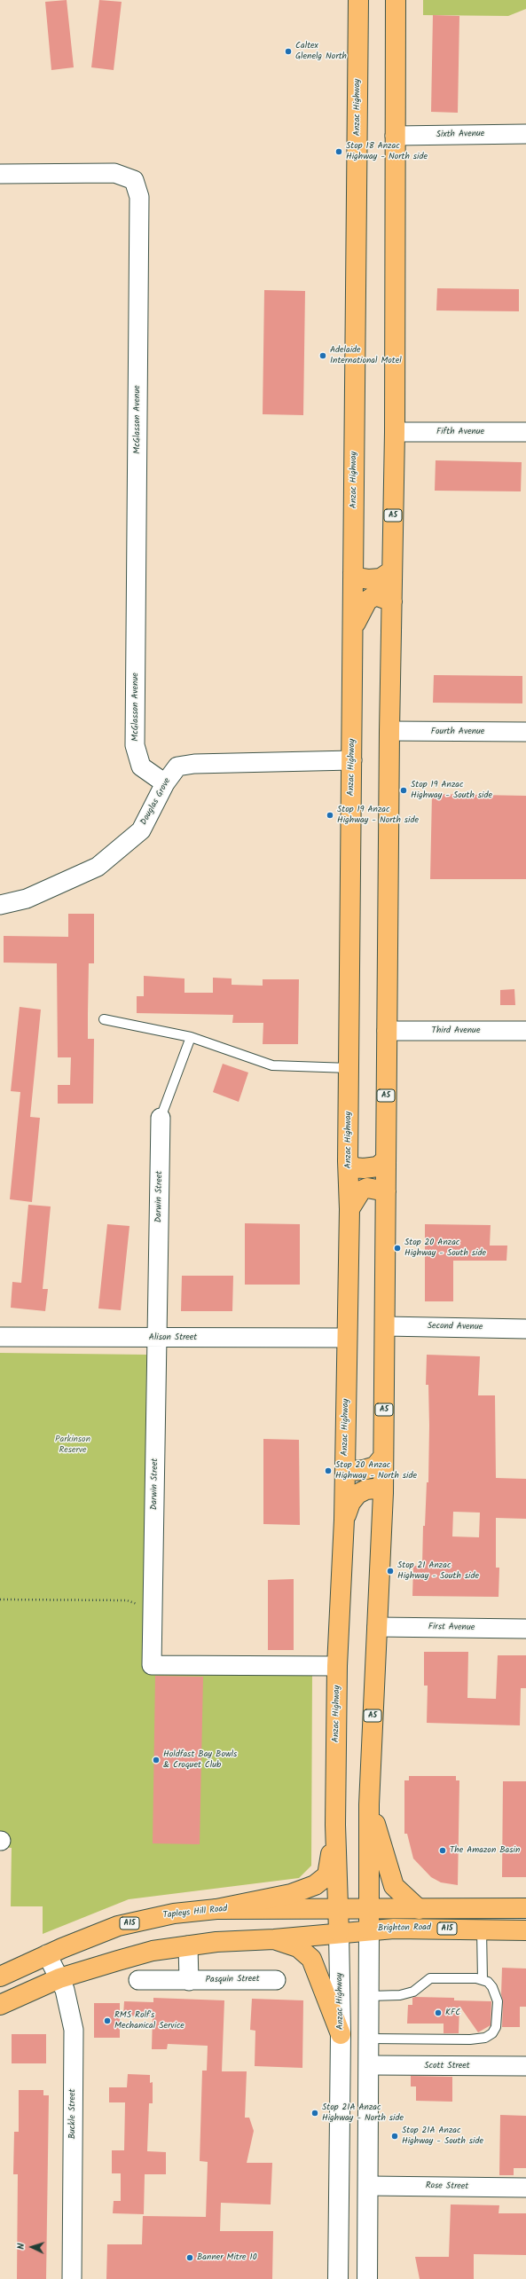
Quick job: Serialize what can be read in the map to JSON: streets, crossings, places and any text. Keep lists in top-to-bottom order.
{
  "streets": {
    "main road": [
      "Anzac Highway",
      "A5",
      "Tapleys Hill Road",
      "A15",
      "Brighton Road"
    ],
    "street": [
      "Sixth Avenue",
      "McGlasson Avenue",
      "Fifth Avenue",
      "Fourth Avenue",
      "Douglas Grove",
      "Third Avenue",
      "Darwin Street",
      "Second Avenue",
      "Alison Street",
      "First Avenue",
      "Pasquin Street",
      "Scott Street",
      "Buckle Street",
      "Rose Street"
    ]
  },
  "crossings": [
    ["Anzac Highway", "Douglas Grove"],
    ["Anzac Highway", "Darwin Street"],
    ["Anzac Highway", "Alison Street"],
    ["Anzac Highway", "Tapleys Hill Road"],
    ["Anzac Highway", "A15"],
    ["Sixth Avenue", "A5"],
    ["McGlasson Avenue", "Douglas Grove"],
    ["Fifth Avenue", "A5"],
    ["A5", "Fourth Avenue"],
    ["A5", "Third Avenue"],
    ["A5", "Second Avenue"],
    ["A5", "First Avenue"],
    ["A5", "A15"],
    ["A5", "Brighton Road"],
    ["Darwin Street", "Alison Street"],
    ["Tapleys Hill Road", "A15"],
    ["Tapleys Hill Road", "Buckle Street"],
    ["A15", "Brighton Road"],
    ["A15", "Buckle Street"]
  ],
  "parks": ["Parkinson Reserve"],
  "places": [
    "Caltex Glenelg North",
    "Stop 18 Anzac Highway - North side",
    "Adelaide International Motel",
    "Stop 19 Anzac Highway - South side",
    "Stop 19 Anzac Highway - North side",
    "Stop 20 Anzac Highway - South side",
    "Stop 20 Anzac Highway - North side",
    "Stop 21 Anzac Highway - South side",
    "Holdfast Bay Bowls & Croquet Club",
    "The Amazon Basin",
    "KFC",
    "RMS Rolf's Mechanical Service",
    "Stop 21A Anzac Highway - North side",
    "Stop 21A Anzac Highway - South side",
    "Banner Mitre 10"
  ],
  "north": "left"
}
